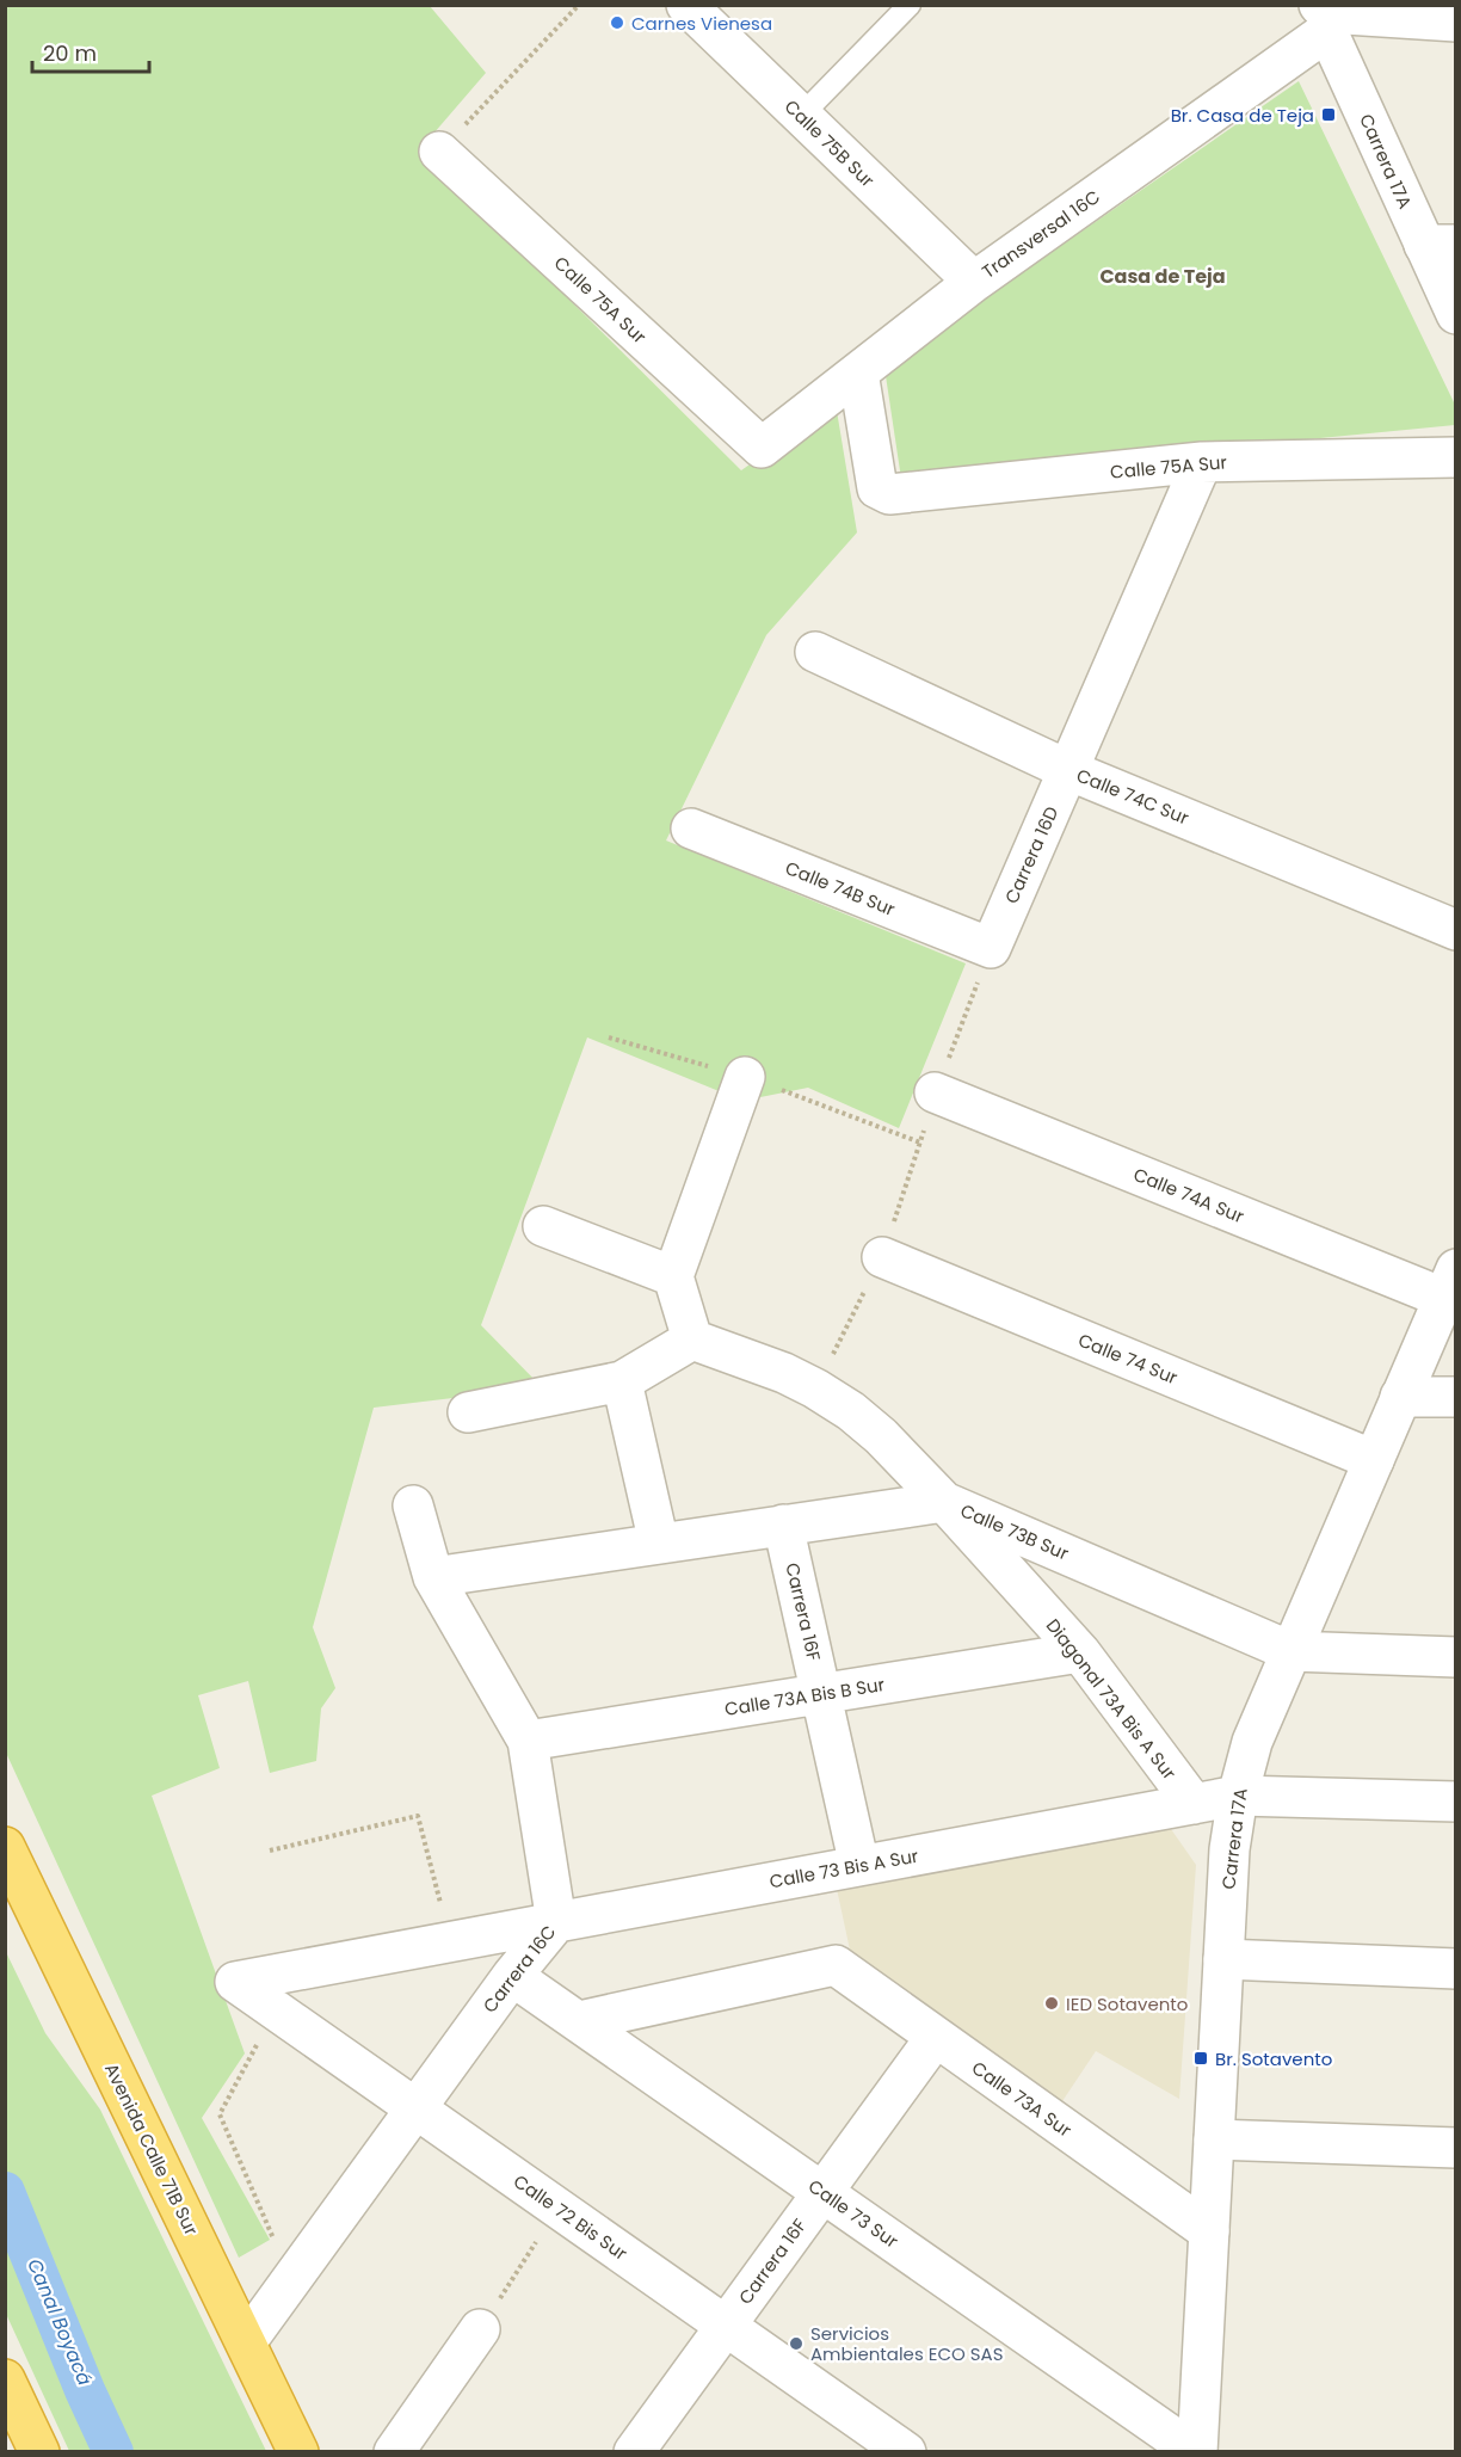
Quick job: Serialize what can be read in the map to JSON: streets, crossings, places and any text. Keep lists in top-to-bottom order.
{
  "streets": {
    "highway": ["Avenida Calle 71B Sur"],
    "street": [
      "Calle 75B Sur",
      "Carrera 17A",
      "Transversal 16C",
      "Calle 75A Sur",
      "Calle 74C Sur",
      "Carrera 16D",
      "Calle 74B Sur",
      "Calle 74A Sur",
      "Calle 74 Sur",
      "Calle 73B Sur",
      "Carrera 16F",
      "Calle 73A Bis B Sur",
      "Diagonal 73A Bis A Sur",
      "Calle 73 Bis A Sur",
      "Carrera 16C",
      "Calle 73A Sur",
      "Calle 73 Sur",
      "Calle 72 Bis Sur"
    ]
  },
  "crossings": [
    ["Calle 75B Sur", "Transversal 16C"],
    ["Carrera 17A", "Transversal 16C"],
    ["Carrera 17A", "Calle 74A Sur"],
    ["Carrera 17A", "Calle 74 Sur"],
    ["Carrera 17A", "Calle 73B Sur"],
    ["Carrera 17A", "Calle 73 Bis A Sur"],
    ["Carrera 17A", "Calle 73A Sur"],
    ["Carrera 17A", "Calle 73 Sur"],
    ["Transversal 16C", "Calle 75A Sur"],
    ["Calle 75A Sur", "Carrera 16D"],
    ["Calle 74C Sur", "Carrera 16D"],
    ["Carrera 16D", "Calle 74B Sur"],
    ["Calle 73B Sur", "Carrera 16F"],
    ["Calle 73B Sur", "Diagonal 73A Bis A Sur"],
    ["Calle 73B Sur", "Carrera 16C"],
    ["Carrera 16F", "Calle 73A Bis B Sur"],
    ["Carrera 16F", "Calle 73 Bis A Sur"],
    ["Carrera 16F", "Calle 73A Sur"],
    ["Carrera 16F", "Calle 73 Sur"],
    ["Carrera 16F", "Calle 72 Bis Sur"],
    ["Calle 73A Bis B Sur", "Diagonal 73A Bis A Sur"],
    ["Calle 73A Bis B Sur", "Carrera 16C"],
    ["Diagonal 73A Bis A Sur", "Calle 73 Bis A Sur"],
    ["Calle 73 Bis A Sur", "Carrera 16C"],
    ["Calle 73 Bis A Sur", "Calle 72 Bis Sur"],
    ["Carrera 16C", "Avenida Calle 71B Sur"],
    ["Carrera 16C", "Calle 73 Sur"],
    ["Carrera 16C", "Calle 72 Bis Sur"],
    ["Calle 73A Sur", "Calle 73 Sur"]
  ],
  "districts": ["Casa de Teja"],
  "water": ["Canal Boyacá"],
  "places": {
    "other": ["Carnes Vienesa", "IED Sotavento", "Servicios Ambientales ECO SAS"],
    "transit": ["Br. Casa de Teja", "Br. Sotavento"]
  },
  "scale_bar": "20 m"
}
